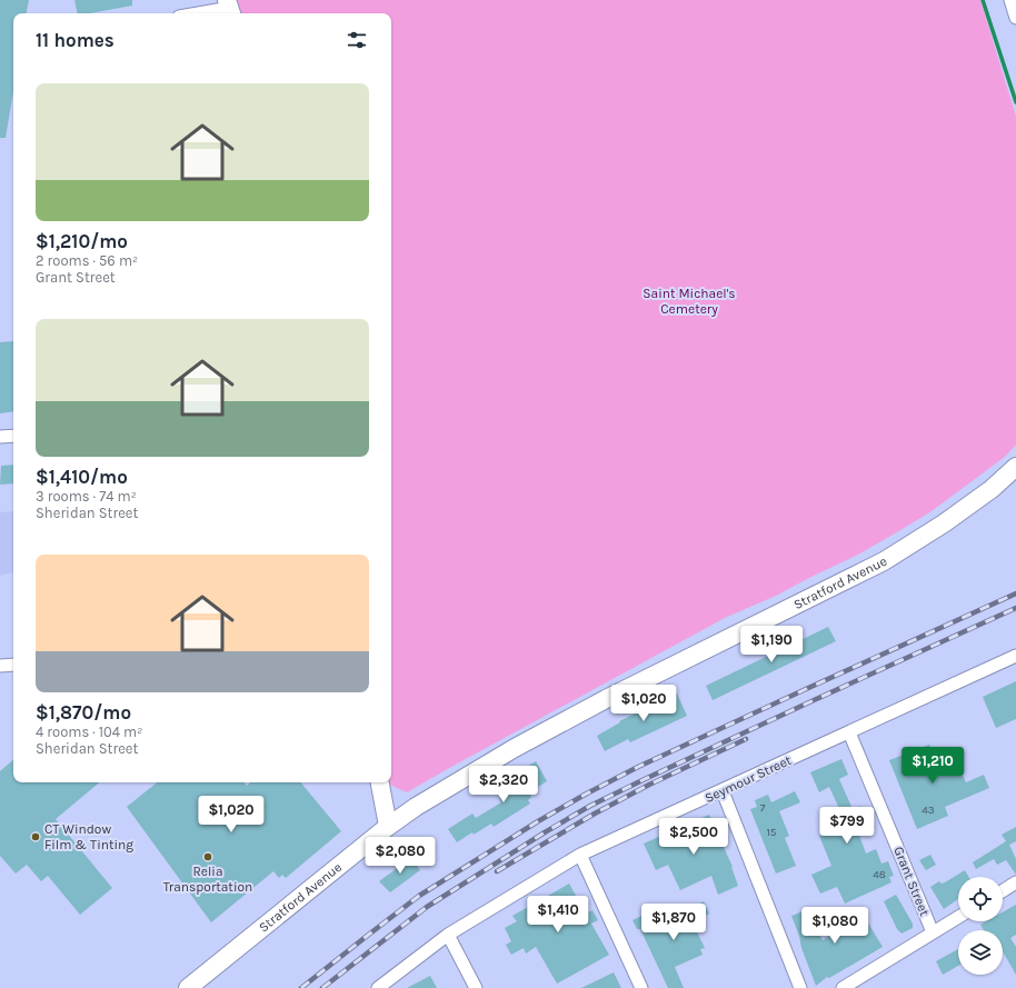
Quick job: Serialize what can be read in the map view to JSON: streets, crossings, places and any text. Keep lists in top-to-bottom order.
{
  "streets": {
    "main road": ["Stratford Avenue"],
    "street": ["Seymour Street", "Grant Street"]
  },
  "crossings": [
    ["Seymour Street", "Grant Street"]
  ],
  "parks": ["Saint Michael's Cemetery"],
  "places": ["CT Window Film & Tinting", "Relia Transportation"],
  "house_numbers": [
    "7",
    "43",
    "15",
    "48"
  ],
  "page": {
    "heading": "11 homes",
    "list": [
      {
        "name": "$1,210/mo",
        "note": "2 rooms · 56 m² · Grant Street"
      },
      {
        "name": "$1,410/mo",
        "note": "3 rooms · 74 m² · Sheridan Street"
      },
      {
        "name": "$1,870/mo",
        "note": "4 rooms · 104 m² · Sheridan Street"
      }
    ],
    "price": [
      "$1,190",
      "$1,020",
      "$1,210",
      "$2,320",
      "$1,020",
      "$799",
      "$2,500",
      "$2,080",
      "$1,410",
      "$1,870",
      "$1,080"
    ]
  }
}
